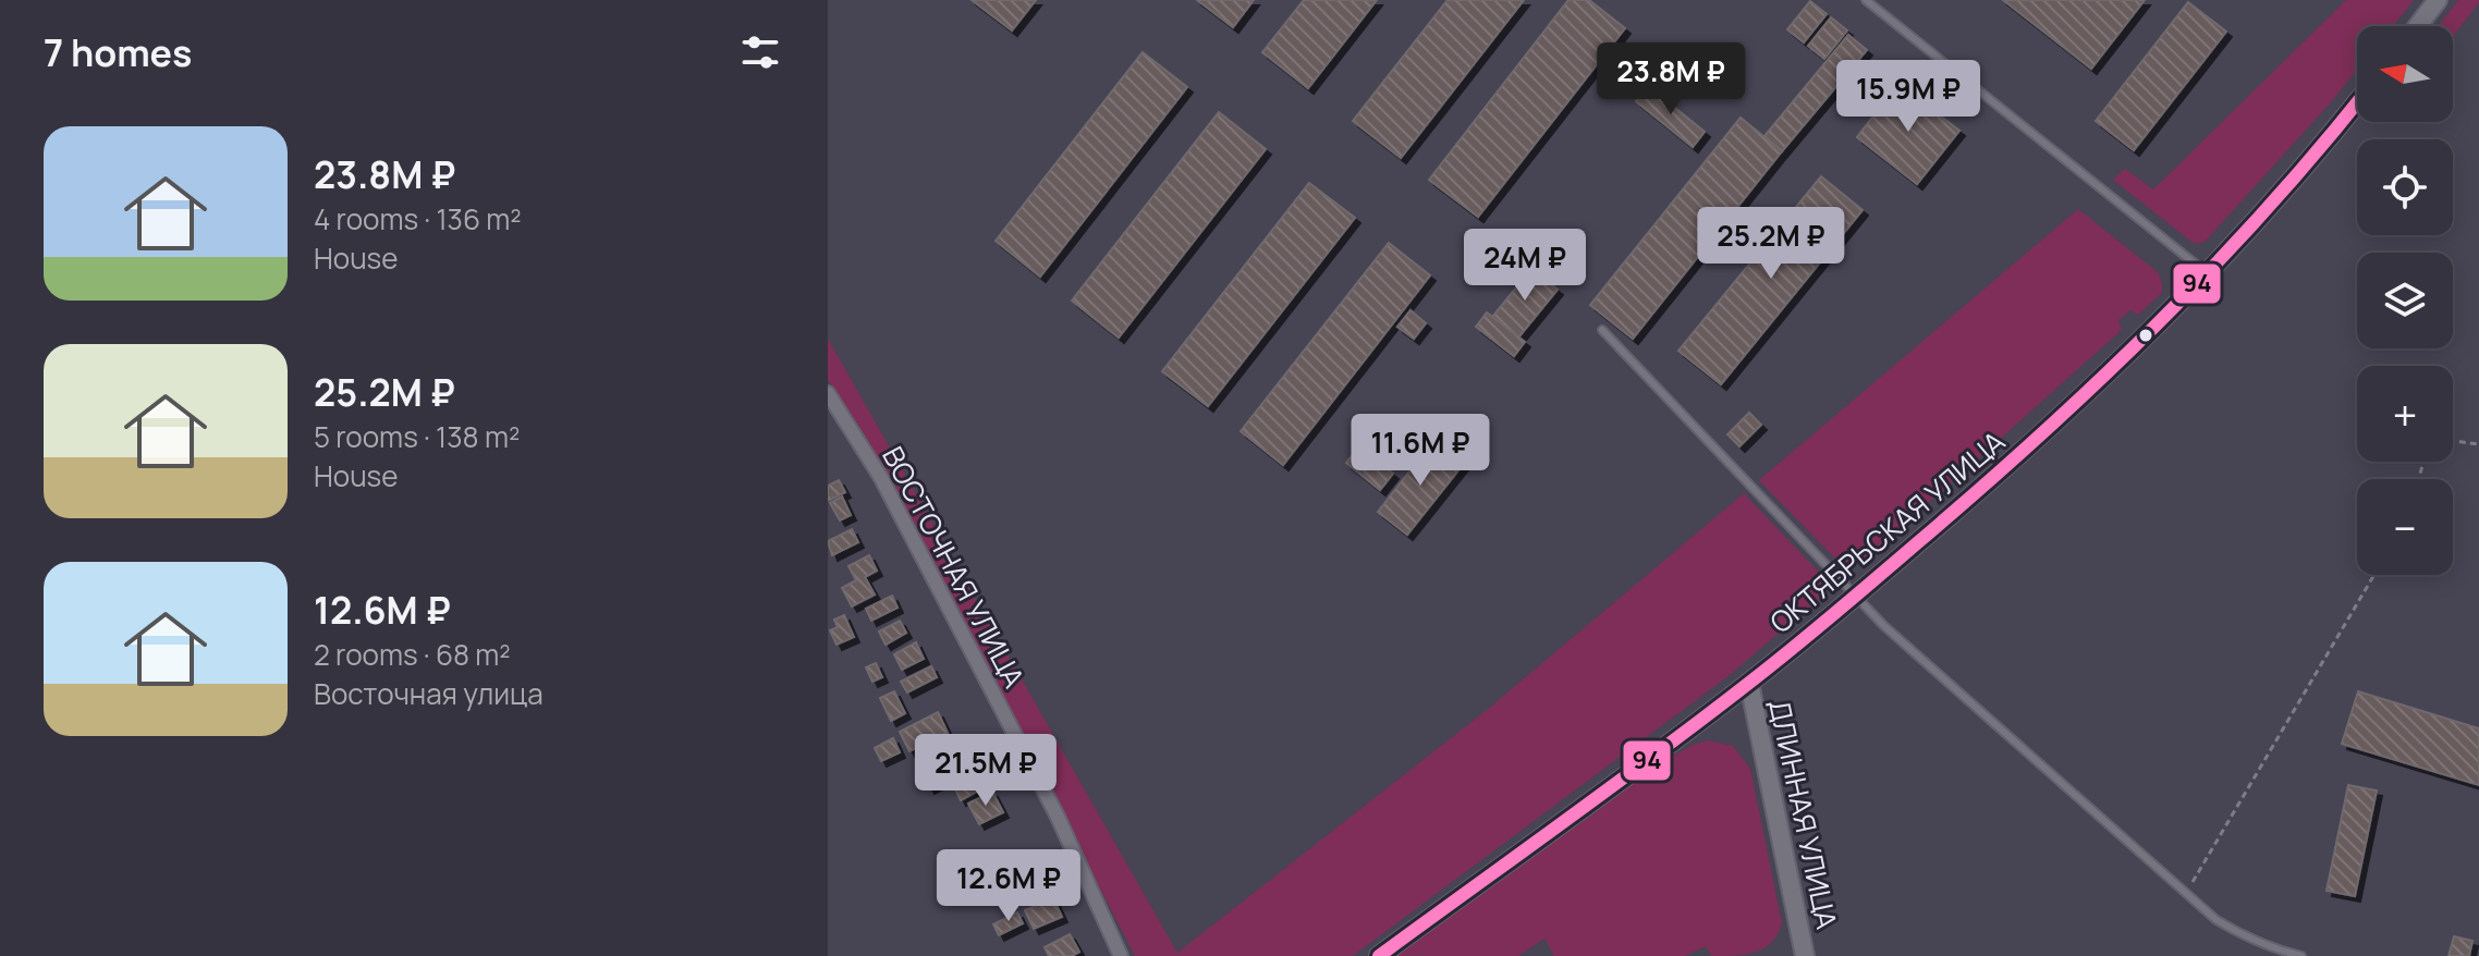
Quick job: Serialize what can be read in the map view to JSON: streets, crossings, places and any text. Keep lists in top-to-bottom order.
{
  "streets": {
    "street": ["ОКТЯБРЬСКАЯ УЛИЦА", "ВОСТОЧНАЯ УЛИЦА", "ДЛИННАЯ УЛИЦА"]
  },
  "crossings": [
    ["ОКТЯБРЬСКАЯ УЛИЦА", "ДЛИННАЯ УЛИЦА"]
  ],
  "lines": ["transit line 94"],
  "north": "left",
  "page": {
    "heading": "7 homes",
    "map_buttons": ["+", "−"],
    "price": [
      "23.8M ₽",
      "15.9M ₽",
      "25.2M ₽",
      "24M ₽",
      "11.6M ₽",
      "21.5M ₽",
      "12.6M ₽"
    ],
    "list": [
      {
        "name": "23.8M ₽",
        "note": "4 rooms · 136 m² · House"
      },
      {
        "name": "25.2M ₽",
        "note": "5 rooms · 138 m² · House"
      },
      {
        "name": "12.6M ₽",
        "note": "2 rooms · 68 m² · Восточная улица"
      }
    ]
  }
}
